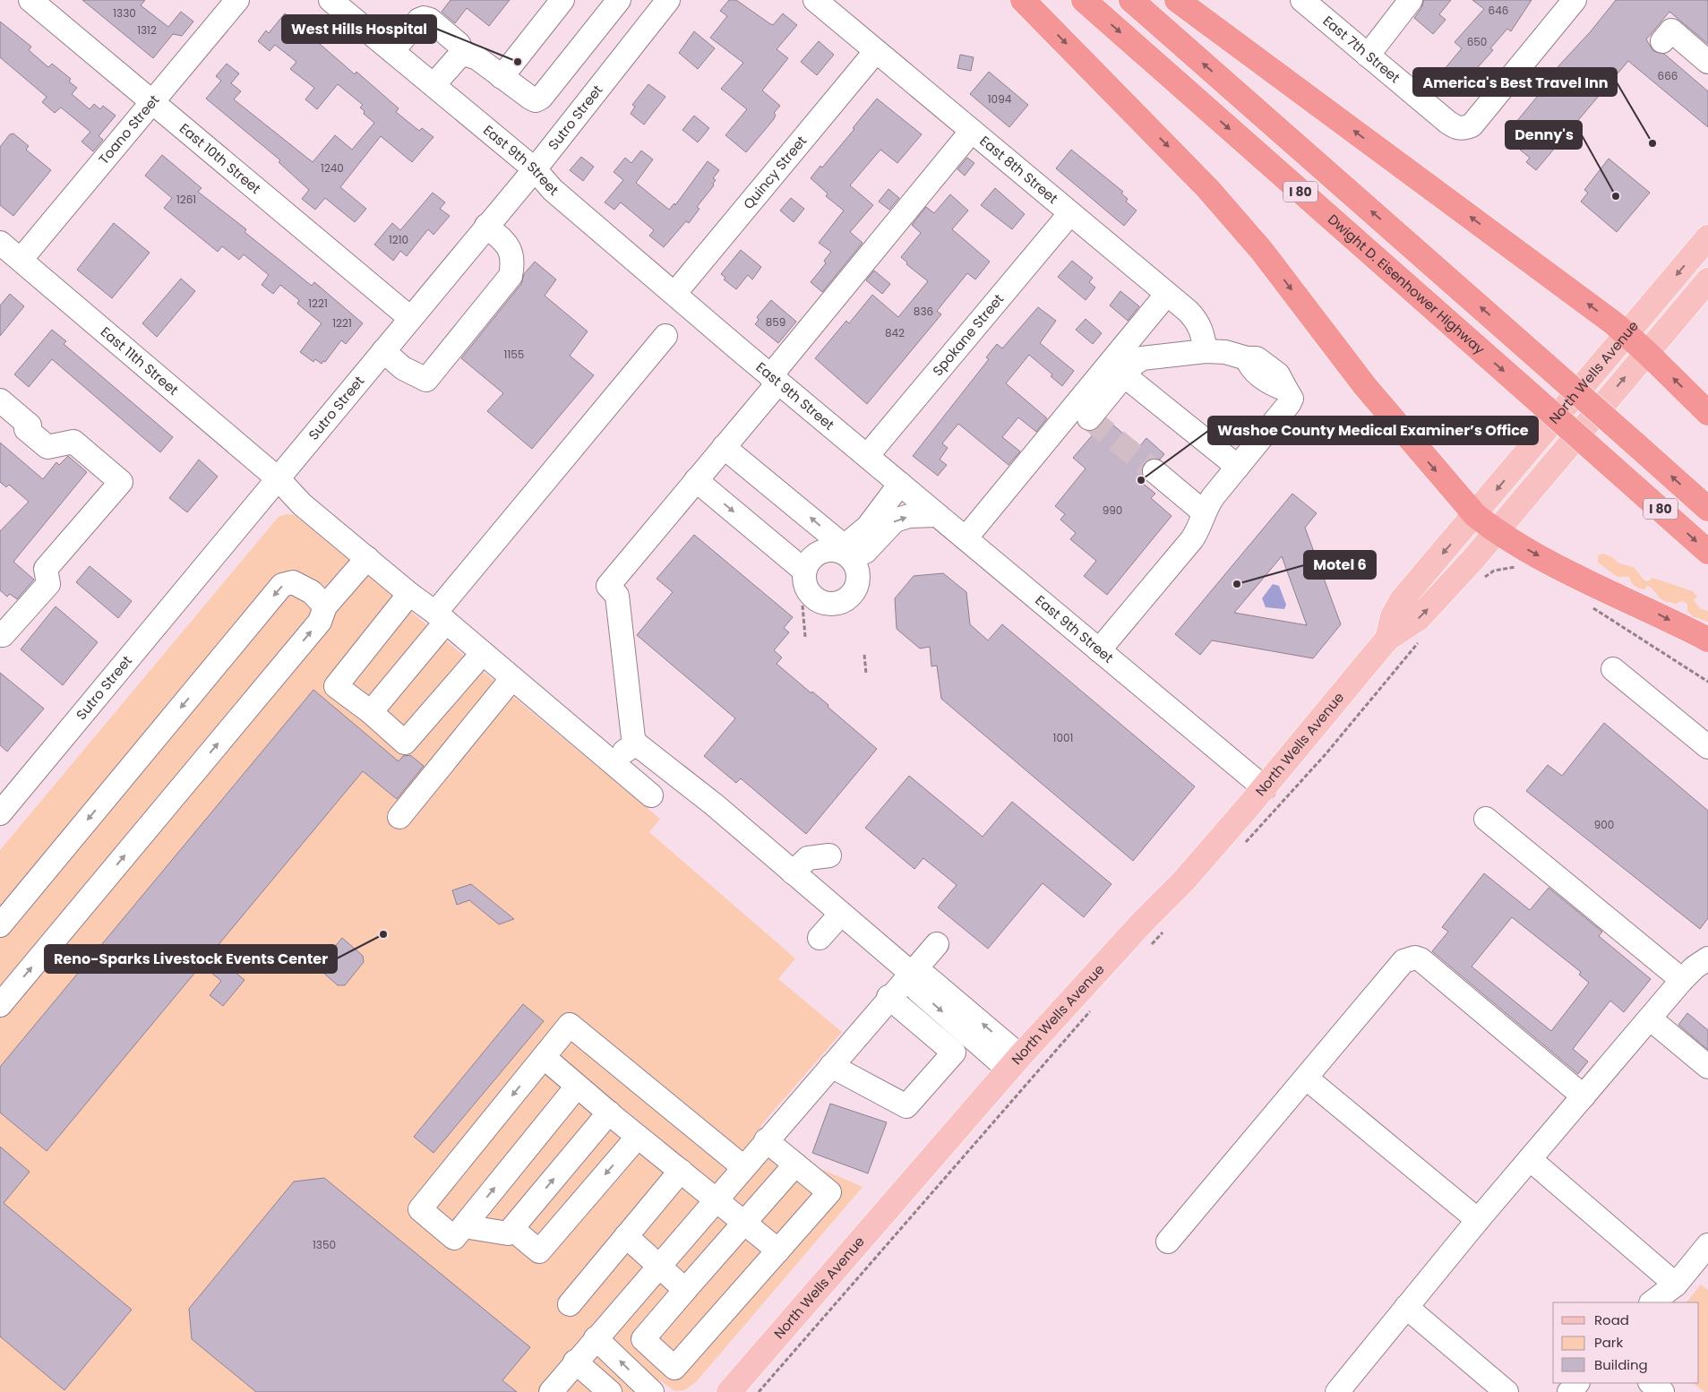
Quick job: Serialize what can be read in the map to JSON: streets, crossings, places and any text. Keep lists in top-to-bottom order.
{
  "streets": {
    "highway": ["I 80", "Dwight D. Eisenhower Highway"],
    "main road": ["North Wells Avenue"],
    "street": [
      "East 7th Street",
      "Sutro Street",
      "Toano Street",
      "East 10th Street",
      "East 9th Street",
      "East 8th Street",
      "Quincy Street",
      "Spokane Street",
      "East 11th Street"
    ]
  },
  "crossings": [
    ["Sutro Street", "East 10th Street"],
    ["Sutro Street", "East 9th Street"],
    ["Sutro Street", "East 11th Street"],
    ["Toano Street", "East 10th Street"],
    ["Toano Street", "East 11th Street"],
    ["East 9th Street", "Quincy Street"],
    ["East 9th Street", "Spokane Street"],
    ["East 9th Street", "North Wells Avenue"],
    ["East 8th Street", "Quincy Street"],
    ["East 8th Street", "Spokane Street"]
  ],
  "places": [
    "West Hills Hospital",
    "America's Best Travel Inn",
    "Denny's",
    "Washoe County Medical Examiner’s Office",
    "Motel 6",
    "Reno-Sparks Livestock Events Center"
  ],
  "house_numbers": [
    "646",
    "1330",
    "1312",
    "650",
    "666",
    "1094",
    "1240",
    "1261",
    "1210",
    "1221",
    "836",
    "859",
    "1221",
    "842",
    "1155",
    "990",
    "1001",
    "900",
    "1350"
  ],
  "legend": ["Road", "Park", "Building"]
}
